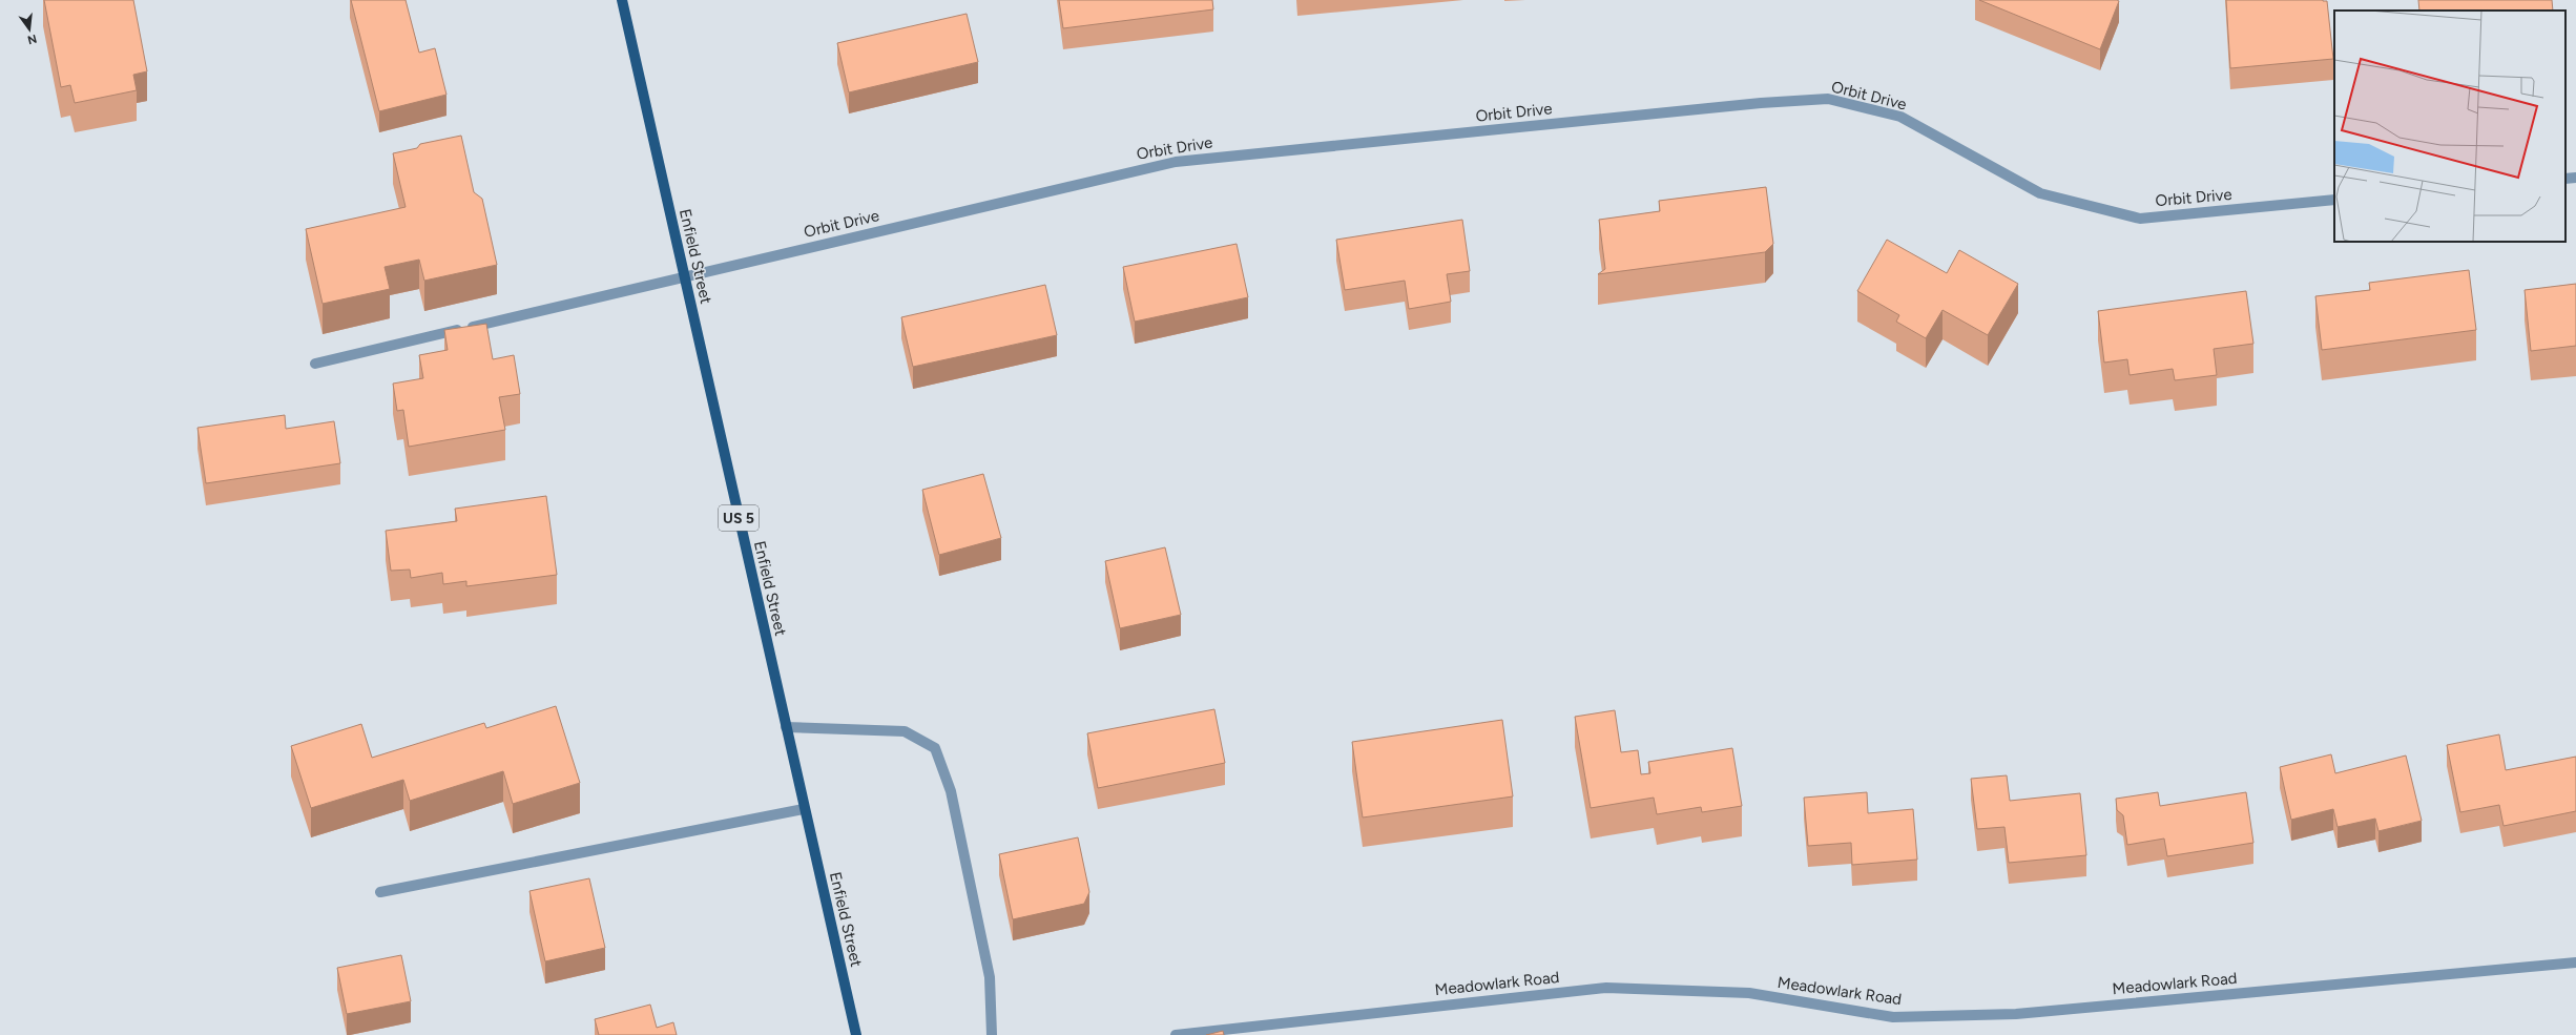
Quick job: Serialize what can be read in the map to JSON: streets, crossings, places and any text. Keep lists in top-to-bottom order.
{
  "streets": {
    "main road": ["Enfield Street", "US 5"],
    "street": ["Orbit Drive", "Meadowlark Road"]
  },
  "crossings": [
    ["Orbit Drive", "Enfield Street"]
  ],
  "north": "bottom"
}
